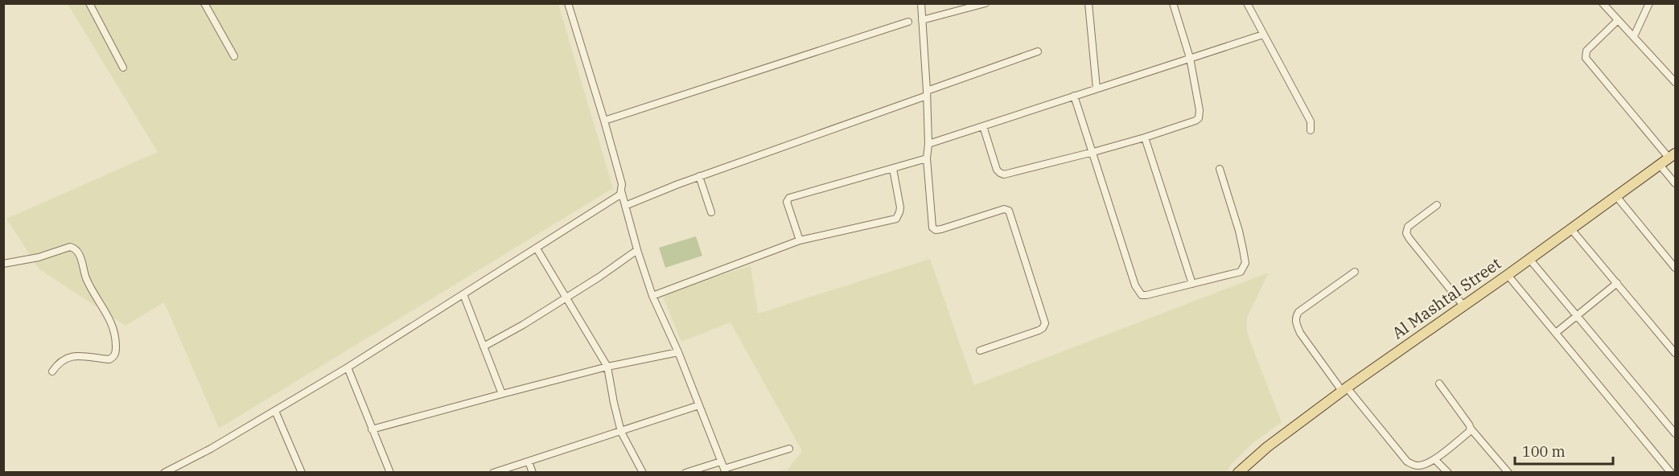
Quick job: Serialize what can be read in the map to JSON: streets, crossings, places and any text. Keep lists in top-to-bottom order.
{
  "streets": {
    "main road": ["Al Mashtal Street"]
  },
  "scale_bar": "100 m"
}
